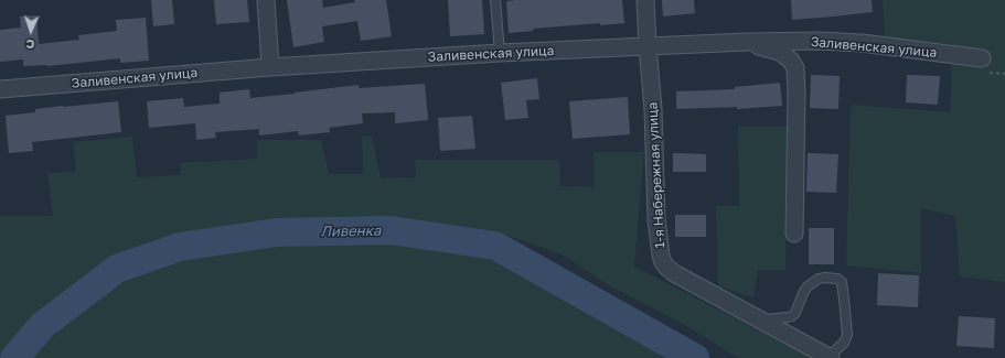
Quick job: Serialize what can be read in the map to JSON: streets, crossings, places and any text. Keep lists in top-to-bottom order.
{
  "streets": {
    "street": ["Заливенская улица", "1-я Набережная улица"]
  },
  "crossings": [
    ["Заливенская улица", "1-я Набережная улица"]
  ],
  "water": ["Ливенка"],
  "north": "bottom"
}
